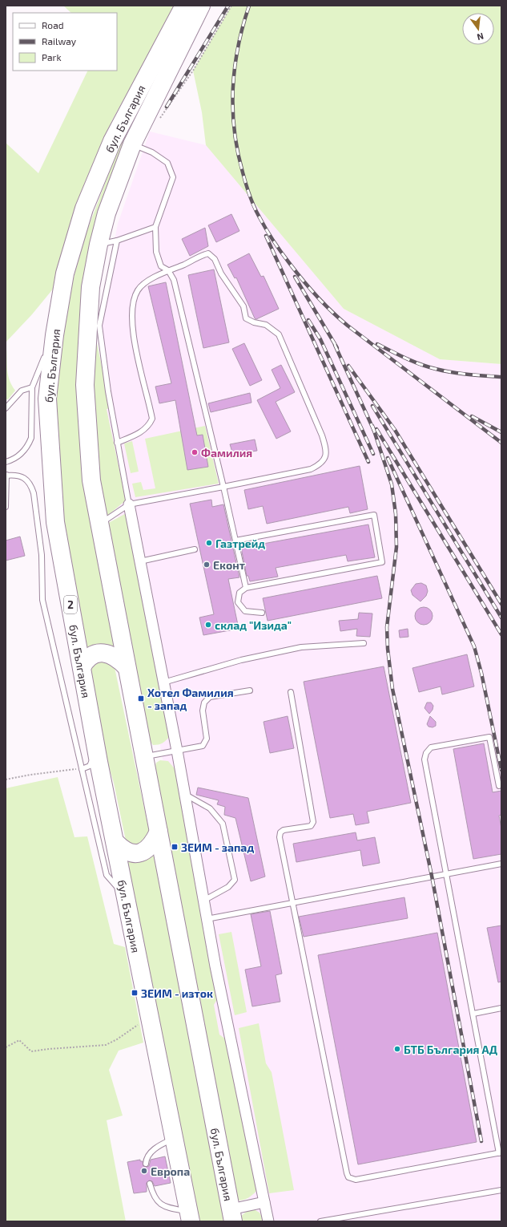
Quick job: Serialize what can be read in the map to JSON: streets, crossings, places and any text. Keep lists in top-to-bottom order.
{
  "streets": {
    "highway": ["бул. България", "2"]
  },
  "places": {
    "other": [
      "Фамилия",
      "Газтрейд",
      "Еконт",
      "склад \"Изида\"",
      "БТБ България АД",
      "Европа"
    ],
    "transit": ["Хотел Фамилия - запад", "ЗЕИМ - запад", "ЗЕИМ - изток"]
  },
  "legend": ["Road", "Railway", "Park"],
  "north": "bottom"
}
